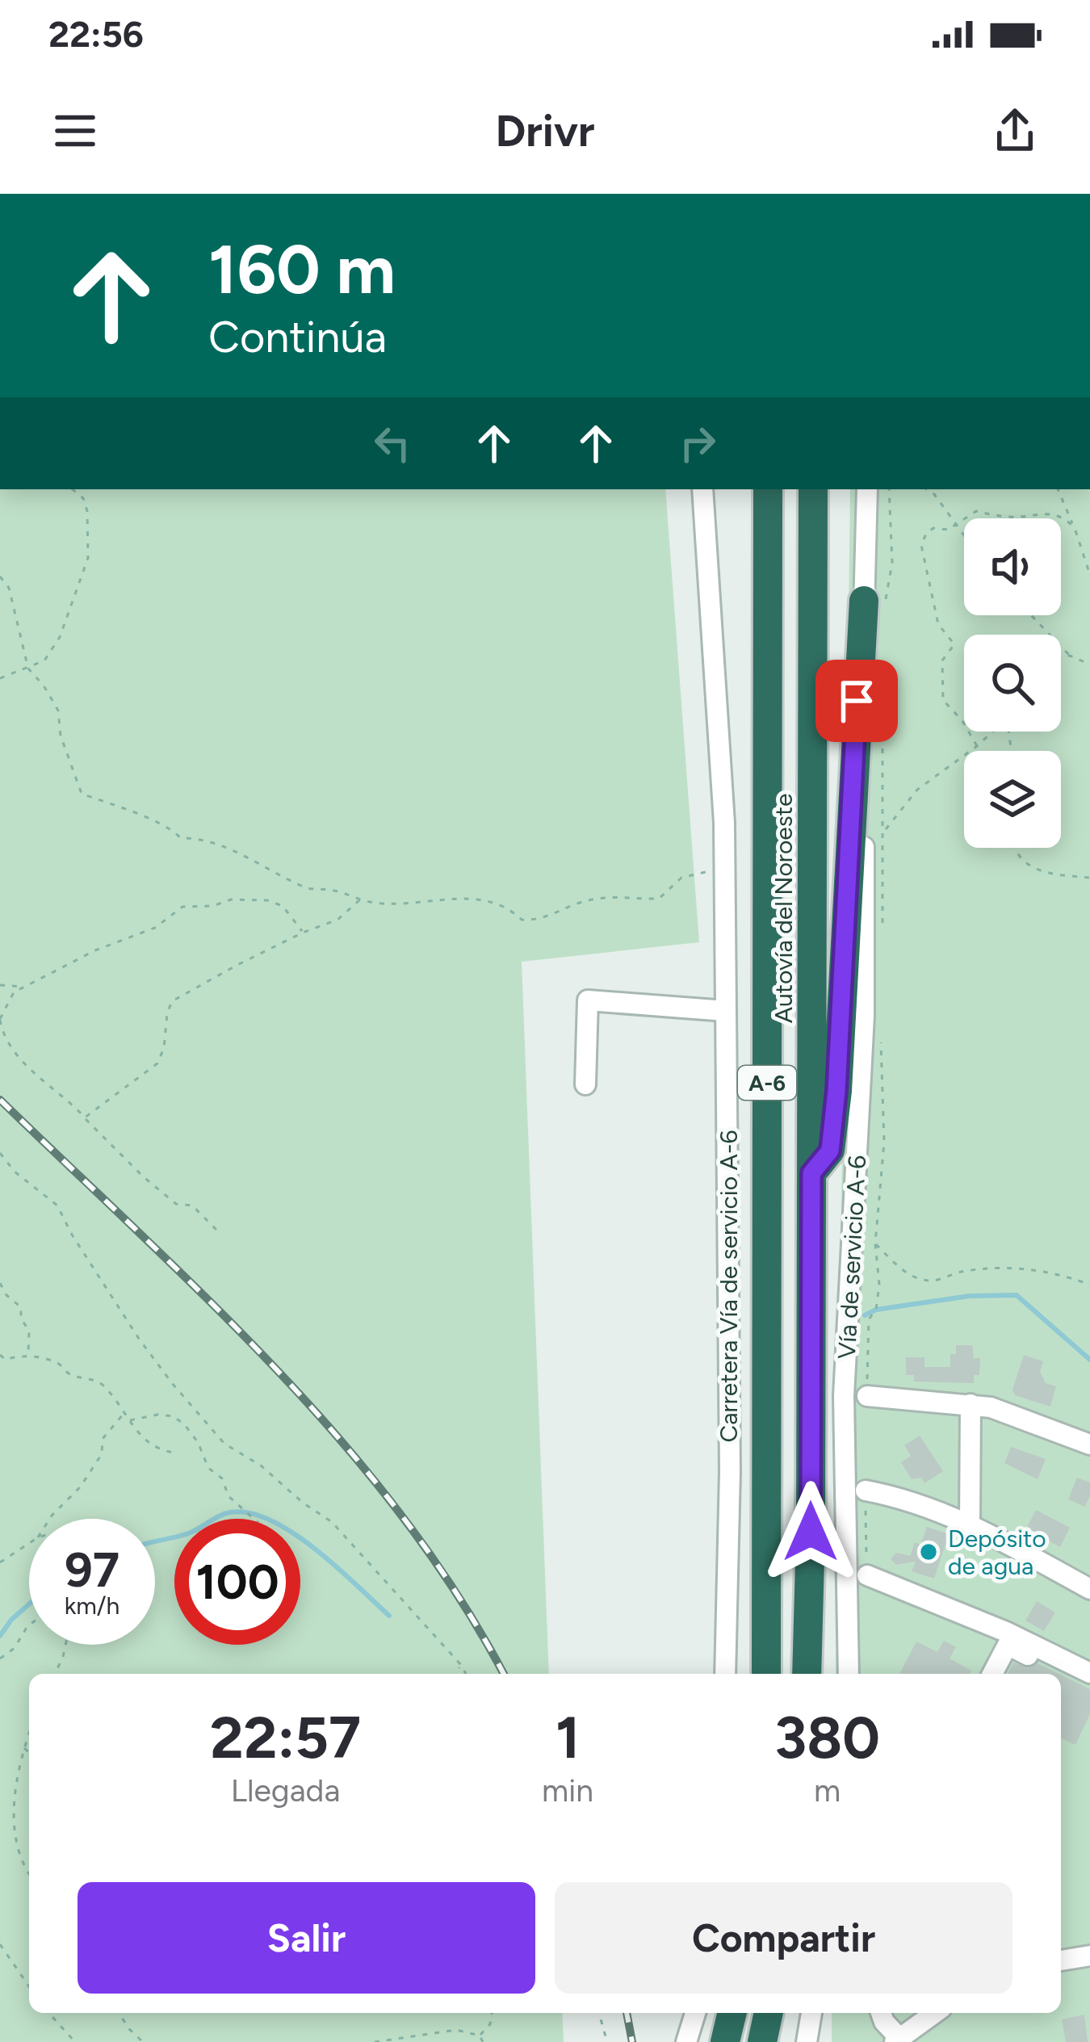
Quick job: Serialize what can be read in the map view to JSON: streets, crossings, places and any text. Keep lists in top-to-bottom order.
{
  "streets": {
    "highway": ["Autovía del Noroeste", "A-6"],
    "street": ["Vía de servicio A-6", "Carretera Vía de servicio A-6"]
  },
  "places": ["Depósito de agua"],
  "page": {
    "status": "22:56",
    "header": "Drivr",
    "turn": ["160 m", "Continúa"],
    "speed": "97 km/h",
    "limit": "100",
    "eta": [
      "22:57",
      "Llegada",
      "1",
      "min",
      "380",
      "m"
    ],
    "buttons": ["Salir", "Compartir"]
  }
}
